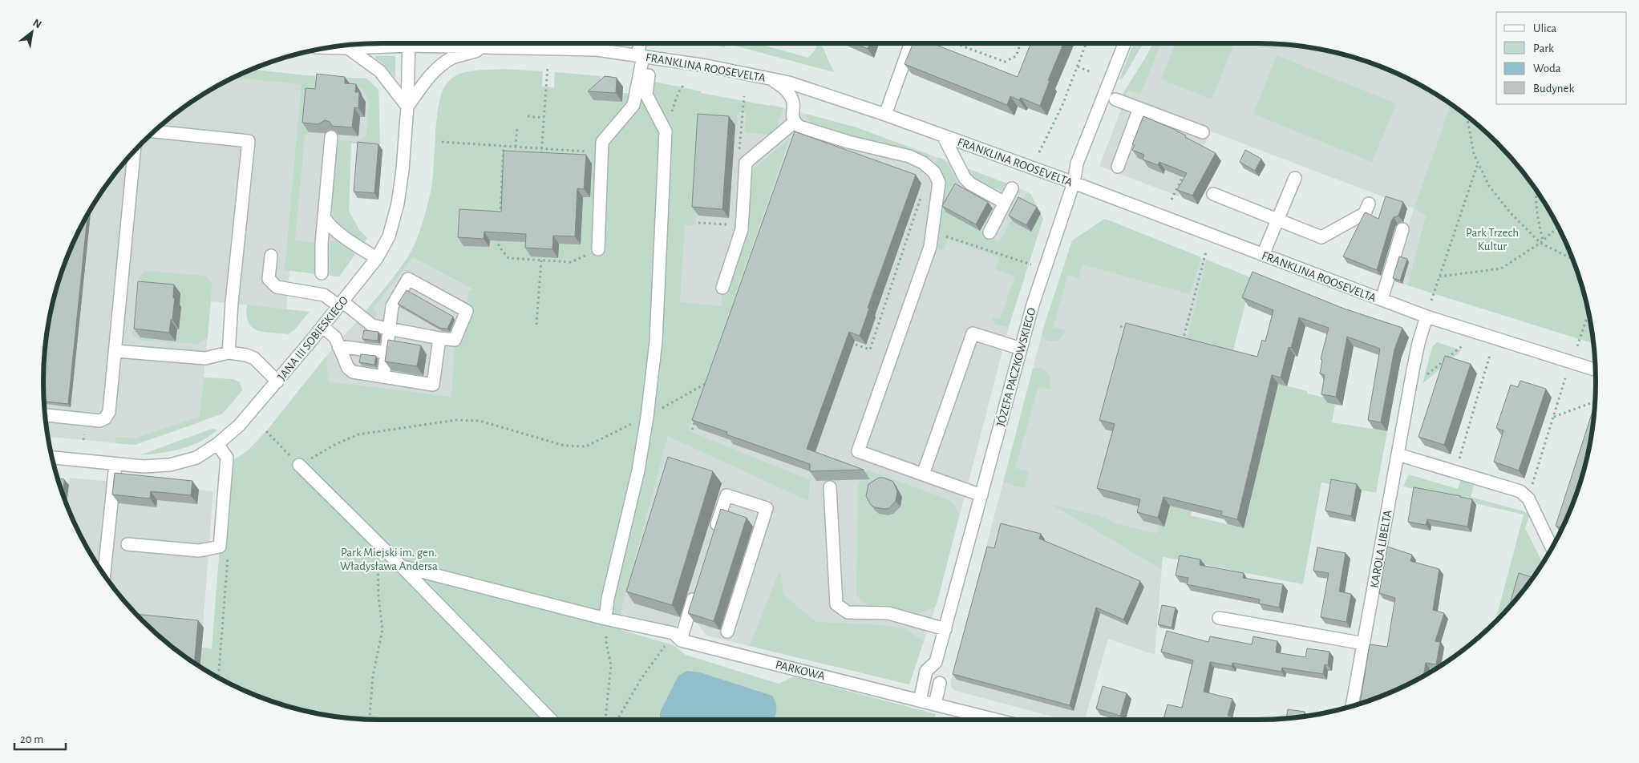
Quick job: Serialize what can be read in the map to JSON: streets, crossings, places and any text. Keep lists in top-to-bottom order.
{
  "streets": {
    "street": [
      "FRANKLINA ROOSEVELTA",
      "JANA III SOBIESKIEGO",
      "JÓZEFA PACZKOWSKIEGO",
      "KAROLA LIBELTA",
      "PARKOWA"
    ]
  },
  "crossings": [
    ["FRANKLINA ROOSEVELTA", "JÓZEFA PACZKOWSKIEGO"],
    ["FRANKLINA ROOSEVELTA", "KAROLA LIBELTA"],
    ["JÓZEFA PACZKOWSKIEGO", "PARKOWA"]
  ],
  "parks": ["Park Trzech Kultur", "Park Miejski im. gen. Władysława Andersa"],
  "legend": [
    "Ulica",
    "Park",
    "Woda",
    "Budynek"
  ],
  "scale_bar": "20 m",
  "north": "top right"
}
